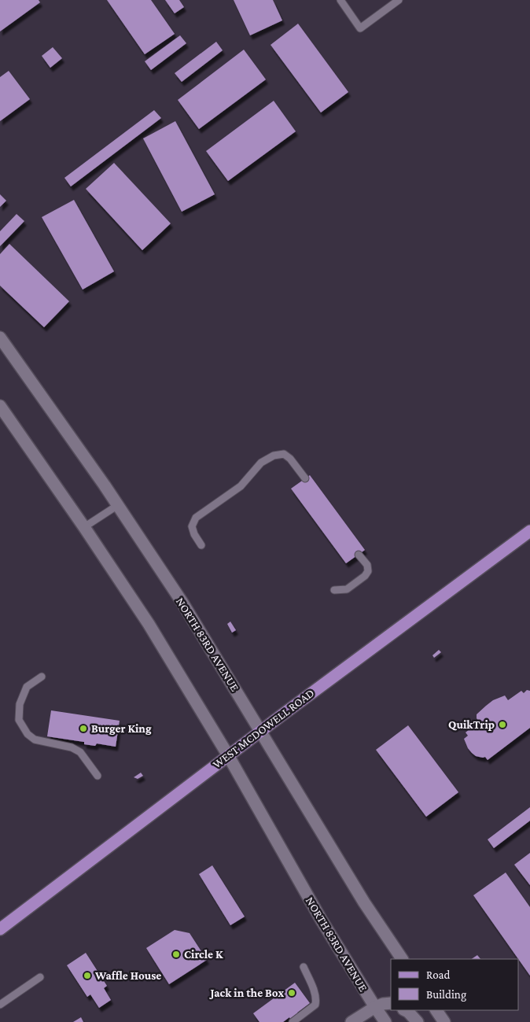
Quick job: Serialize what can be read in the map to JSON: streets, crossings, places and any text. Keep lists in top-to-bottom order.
{
  "streets": {
    "main road": ["NORTH 83RD AVENUE", "WEST MCDOWELL ROAD"]
  },
  "crossings": [
    ["NORTH 83RD AVENUE", "WEST MCDOWELL ROAD"]
  ],
  "places": [
    "QuikTrip",
    "Burger King",
    "Circle K",
    "Waffle House",
    "Jack in the Box"
  ],
  "legend": ["Road", "Building"]
}
